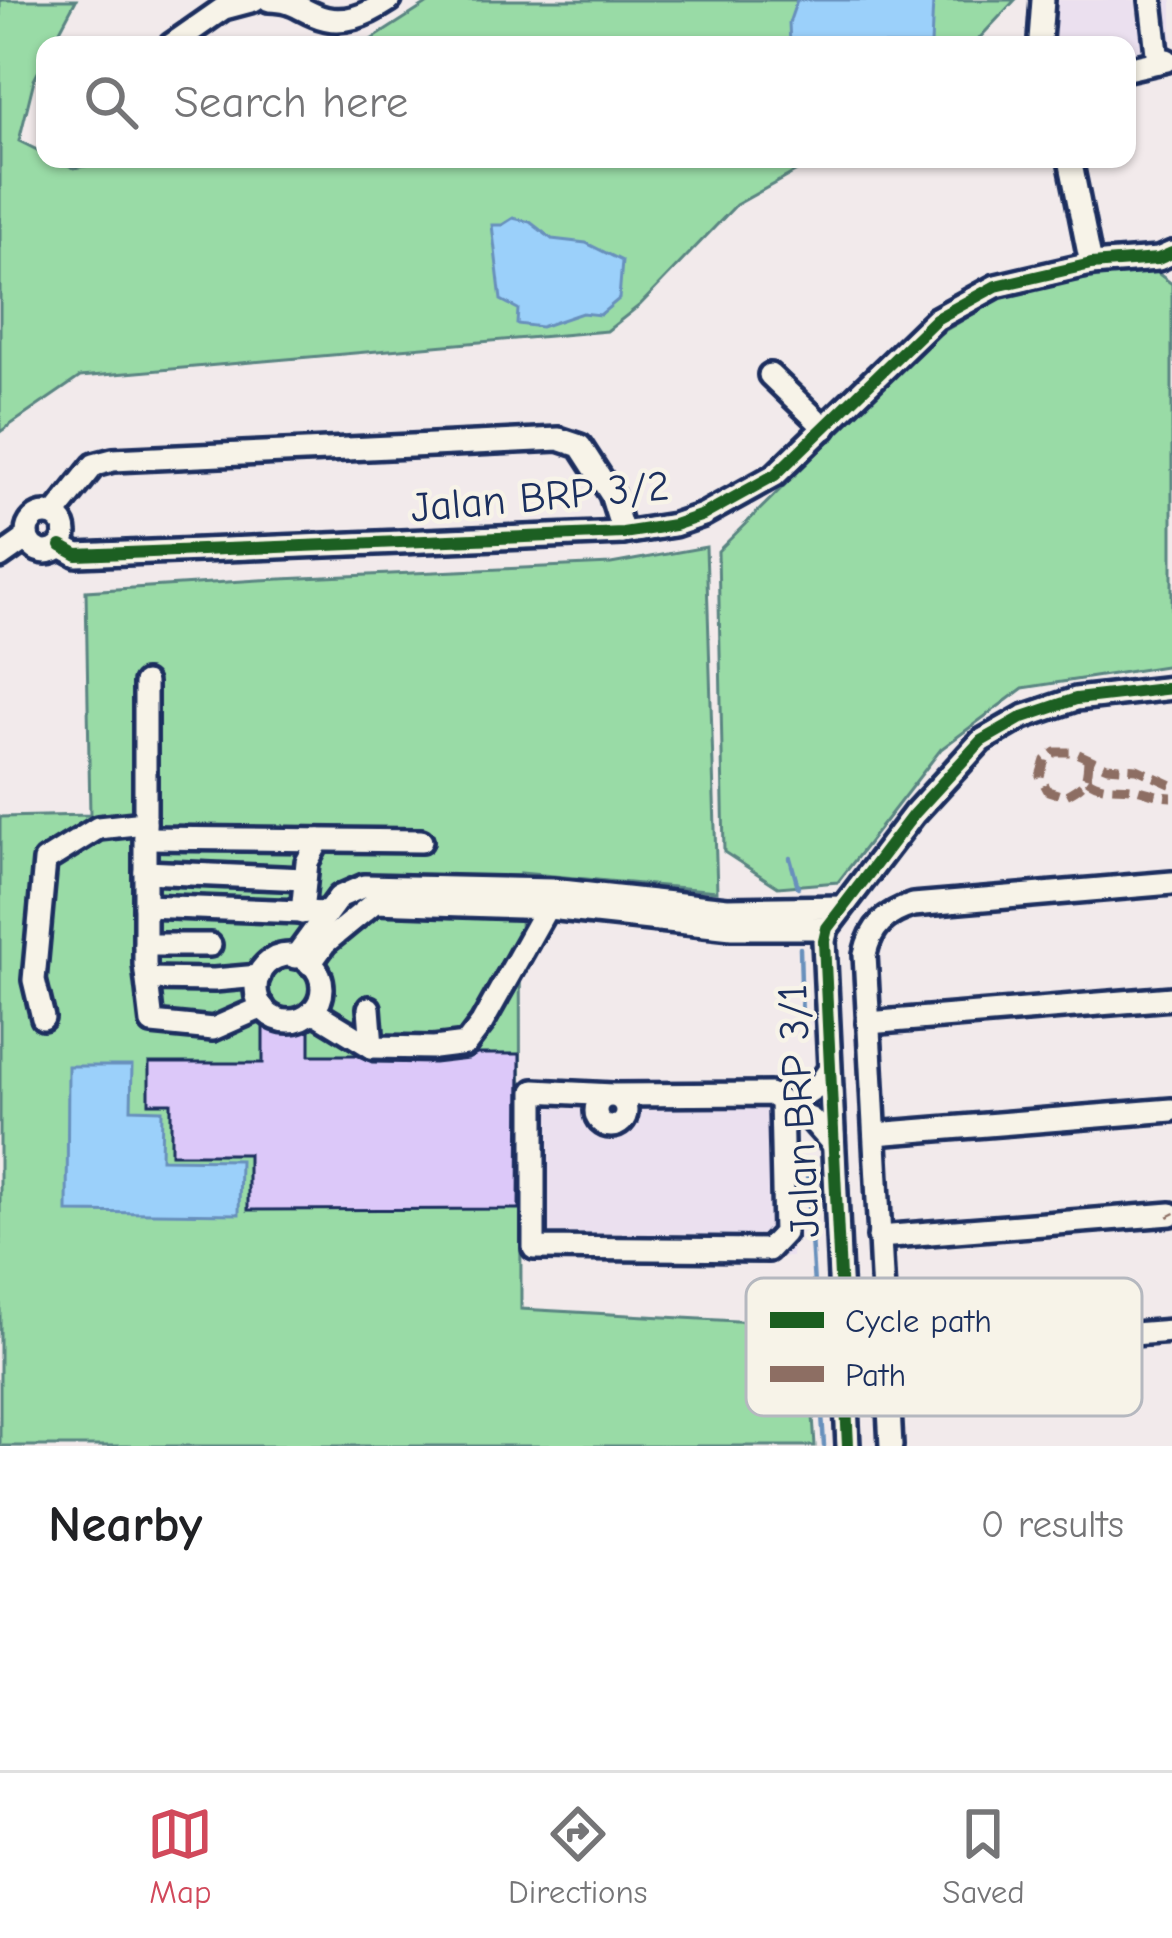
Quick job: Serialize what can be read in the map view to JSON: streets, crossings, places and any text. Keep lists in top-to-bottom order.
{
  "streets": {
    "street": ["Jalan BRP 3/2", "Jalan BRP 3/1"]
  },
  "legend": ["Cycle path", "Path"],
  "page": {
    "search": "Search here",
    "heading": ["Nearby", "0 results"],
    "nav": ["Map", "Directions", "Saved"]
  }
}
